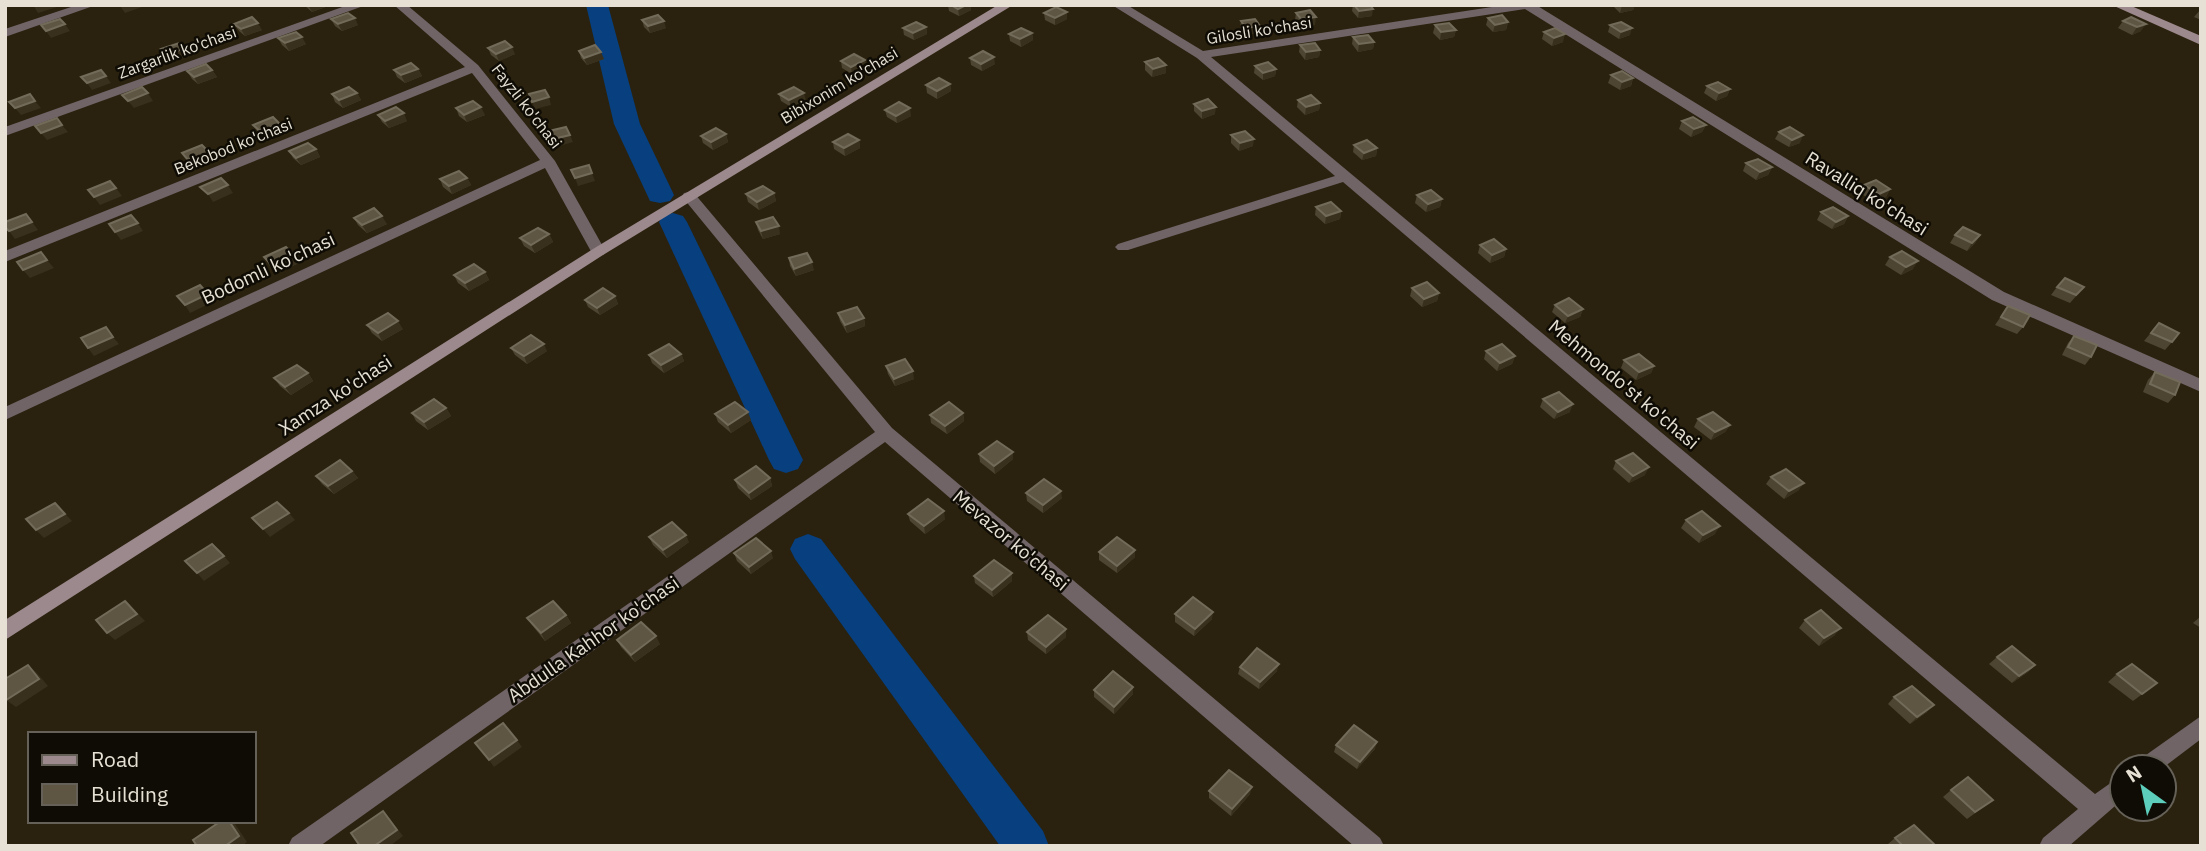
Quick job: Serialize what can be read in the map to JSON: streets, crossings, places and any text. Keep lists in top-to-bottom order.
{
  "streets": {
    "main road": ["Bibixonim ko'chasi", "Xamza ko'chasi"],
    "street": [
      "Gilosli ko'chasi",
      "Zargarlik ko'chasi",
      "Fayzli ko'chasi",
      "Bekobod ko'chasi",
      "Ravalliq ko'chasi",
      "Bodomli ko'chasi",
      "Mehmondo'st ko'chasi",
      "Mevazor ko'chasi",
      "Abdulla Kahhor ko'chasi"
    ]
  },
  "crossings": [
    ["Gilosli ko'chasi", "Ravalliq ko'chasi"],
    ["Gilosli ko'chasi", "Mehmondo'st ko'chasi"],
    ["Bibixonim ko'chasi", "Xamza ko'chasi"],
    ["Bibixonim ko'chasi", "Mevazor ko'chasi"],
    ["Fayzli ko'chasi", "Bekobod ko'chasi"],
    ["Fayzli ko'chasi", "Bodomli ko'chasi"],
    ["Fayzli ko'chasi", "Xamza ko'chasi"],
    ["Xamza ko'chasi", "Mevazor ko'chasi"],
    ["Mevazor ko'chasi", "Abdulla Kahhor ko'chasi"]
  ],
  "legend": ["Road", "Building"],
  "north": "top left"
}
